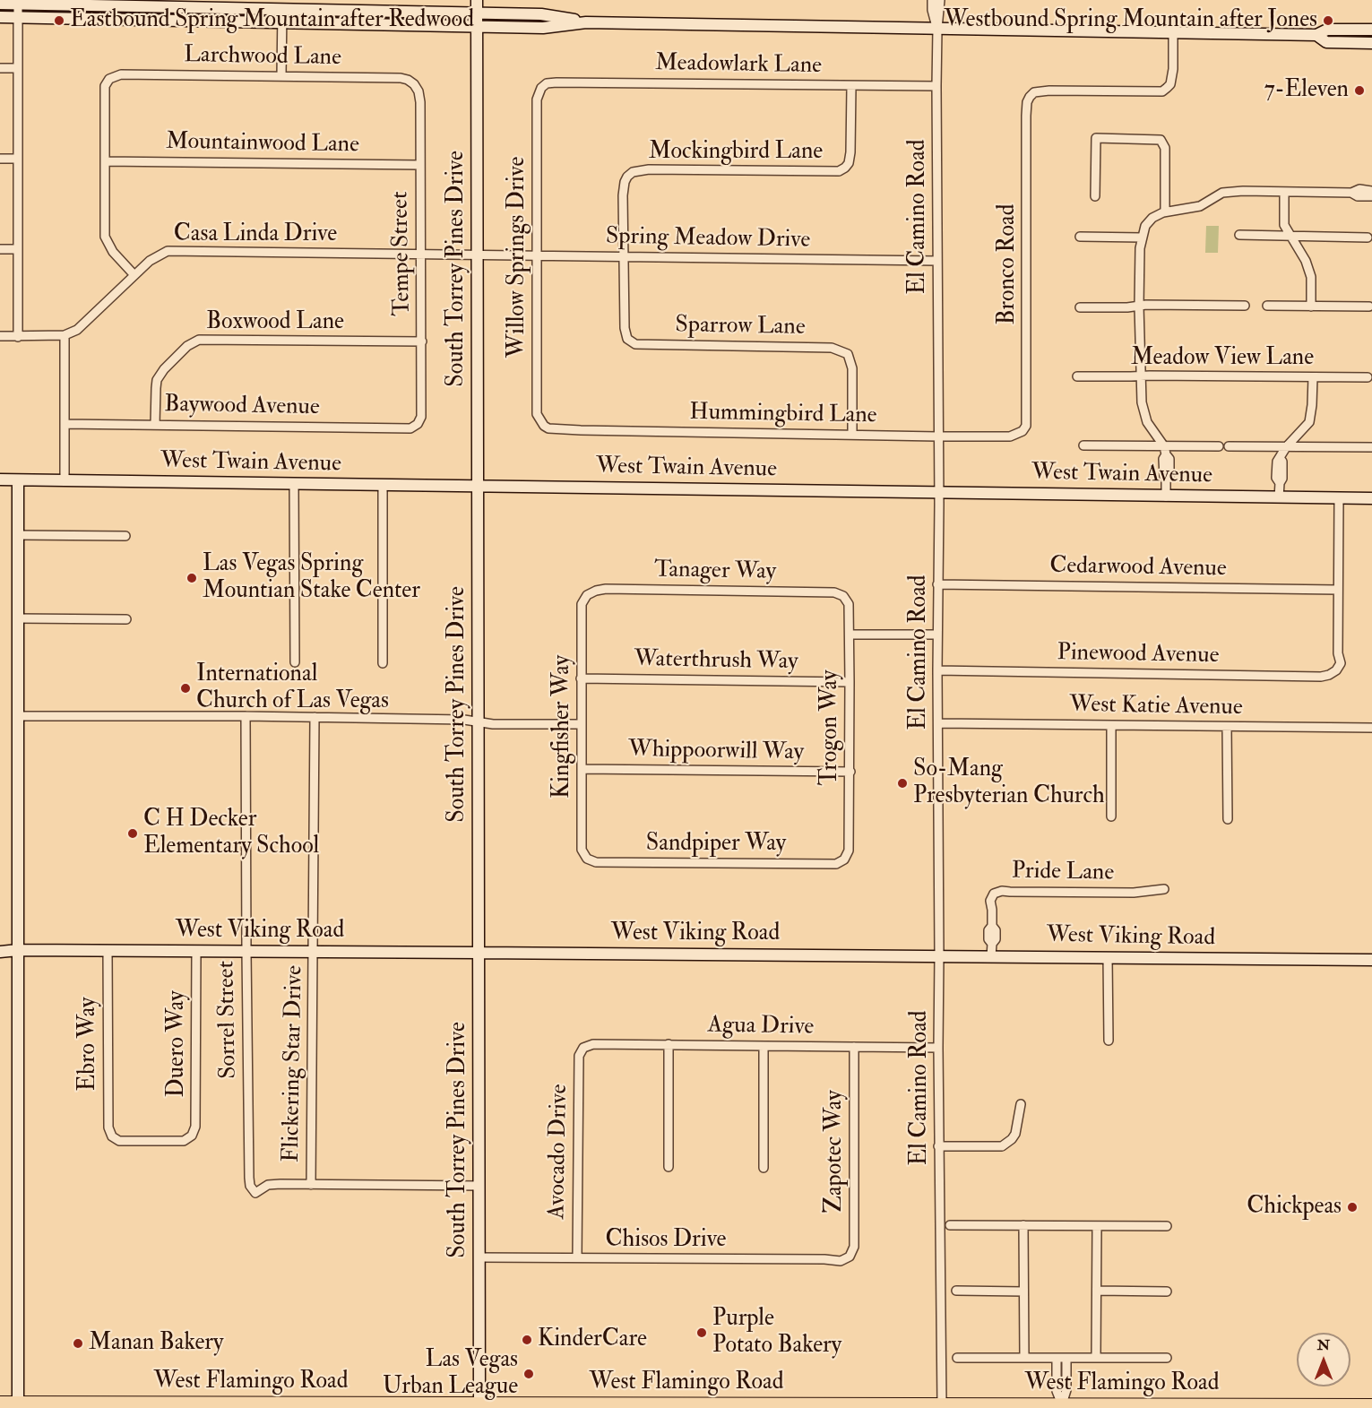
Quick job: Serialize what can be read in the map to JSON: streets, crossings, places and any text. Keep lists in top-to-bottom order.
{
  "streets": {
    "main road": ["West Flamingo Road"],
    "street": [
      "Larchwood Lane",
      "Meadowlark Lane",
      "Mountainwood Lane",
      "Mockingbird Lane",
      "El Camino Road",
      "Casa Linda Drive",
      "Spring Meadow Drive",
      "Tempe Street",
      "Willow Springs Drive",
      "Bronco Road",
      "South Torrey Pines Drive",
      "Boxwood Lane",
      "Sparrow Lane",
      "Meadow View Lane",
      "Baywood Avenue",
      "Hummingbird Lane",
      "West Twain Avenue",
      "Cedarwood Avenue",
      "Tanager Way",
      "Pinewood Avenue",
      "Waterthrush Way",
      "West Katie Avenue",
      "Kingfisher Way",
      "Trogon Way",
      "Whippoorwill Way",
      "Sandpiper Way",
      "Pride Lane",
      "West Viking Road",
      "Sorrel Street",
      "Agua Drive",
      "Ebro Way",
      "Duero Way",
      "Flickering Star Drive",
      "Avocado Drive",
      "Zapotec Way",
      "Chisos Drive"
    ]
  },
  "crossings": [
    ["Larchwood Lane", "Mountainwood Lane"],
    ["Larchwood Lane", "Tempe Street"],
    ["Meadowlark Lane", "Mockingbird Lane"],
    ["Meadowlark Lane", "El Camino Road"],
    ["Meadowlark Lane", "Willow Springs Drive"],
    ["Mountainwood Lane", "Tempe Street"],
    ["Mockingbird Lane", "Spring Meadow Drive"],
    ["Mockingbird Lane", "Sparrow Lane"],
    ["El Camino Road", "Spring Meadow Drive"],
    ["El Camino Road", "Hummingbird Lane"],
    ["El Camino Road", "West Twain Avenue"],
    ["El Camino Road", "Cedarwood Avenue"],
    ["El Camino Road", "Pinewood Avenue"],
    ["El Camino Road", "West Katie Avenue"],
    ["El Camino Road", "West Viking Road"],
    ["El Camino Road", "Agua Drive"],
    ["El Camino Road", "West Flamingo Road"],
    ["Casa Linda Drive", "Spring Meadow Drive"],
    ["Casa Linda Drive", "Tempe Street"],
    ["Casa Linda Drive", "South Torrey Pines Drive"],
    ["Spring Meadow Drive", "Willow Springs Drive"],
    ["Spring Meadow Drive", "South Torrey Pines Drive"],
    ["Spring Meadow Drive", "Sparrow Lane"],
    ["Tempe Street", "Boxwood Lane"],
    ["Tempe Street", "Baywood Avenue"],
    ["Willow Springs Drive", "Hummingbird Lane"],
    ["Bronco Road", "Hummingbird Lane"],
    ["South Torrey Pines Drive", "West Twain Avenue"],
    ["South Torrey Pines Drive", "West Viking Road"],
    ["South Torrey Pines Drive", "Chisos Drive"],
    ["South Torrey Pines Drive", "West Flamingo Road"],
    ["Boxwood Lane", "Baywood Avenue"],
    ["Sparrow Lane", "Hummingbird Lane"],
    ["Cedarwood Avenue", "Pinewood Avenue"],
    ["Tanager Way", "Kingfisher Way"],
    ["Tanager Way", "Trogon Way"],
    ["Waterthrush Way", "Kingfisher Way"],
    ["Waterthrush Way", "Trogon Way"],
    ["Kingfisher Way", "Whippoorwill Way"],
    ["Kingfisher Way", "Sandpiper Way"],
    ["Trogon Way", "Whippoorwill Way"],
    ["Trogon Way", "Sandpiper Way"],
    ["Pride Lane", "West Viking Road"],
    ["West Viking Road", "Sorrel Street"],
    ["West Viking Road", "Ebro Way"],
    ["West Viking Road", "Duero Way"],
    ["West Viking Road", "Flickering Star Drive"],
    ["Sorrel Street", "Flickering Star Drive"],
    ["Agua Drive", "Avocado Drive"],
    ["Agua Drive", "Zapotec Way"],
    ["Ebro Way", "Duero Way"],
    ["Avocado Drive", "Chisos Drive"],
    ["Zapotec Way", "Chisos Drive"]
  ],
  "places": [
    "Eastbound Spring Mountain after Redwood",
    "Westbound Spring Mountain after Jones",
    "7-Eleven",
    "Las Vegas Spring Mountian Stake Center",
    "International Church of Las Vegas",
    "So-Mang Presbyterian Church",
    "C H Decker Elementary School",
    "Chickpeas",
    "Purple Potato Bakery",
    "KinderCare",
    "Manan Bakery",
    "Las Vegas Urban League"
  ],
  "north": "top"
}
